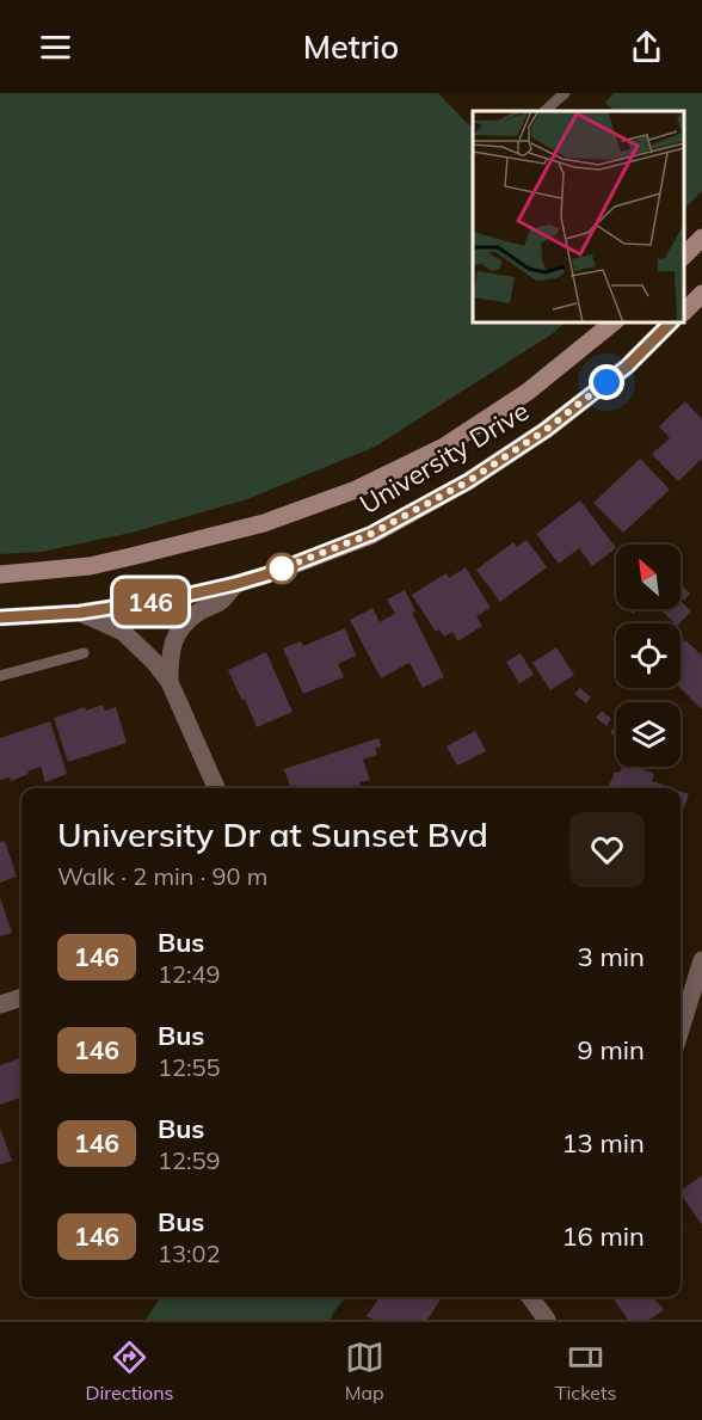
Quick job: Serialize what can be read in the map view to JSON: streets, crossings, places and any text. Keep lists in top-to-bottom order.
{
  "streets": {
    "main road": ["University Drive"]
  },
  "lines": ["bus line 146"],
  "north": "top left",
  "page": {
    "header": "Metrio",
    "on_map": "146",
    "heading": ["University Dr at Sunset Bvd", "Walk · 2 min · 90 m"],
    "list": [
      {
        "mark": "146",
        "name": "Bus",
        "note": "12:49",
        "value": "3 min"
      },
      {
        "mark": "146",
        "name": "Bus",
        "note": "12:55",
        "value": "9 min"
      },
      {
        "mark": "146",
        "name": "Bus",
        "note": "12:59",
        "value": "13 min"
      },
      {
        "mark": "146",
        "name": "Bus",
        "note": "13:02",
        "value": "16 min"
      }
    ],
    "tabs": ["Directions", "Map", "Tickets"]
  }
}
